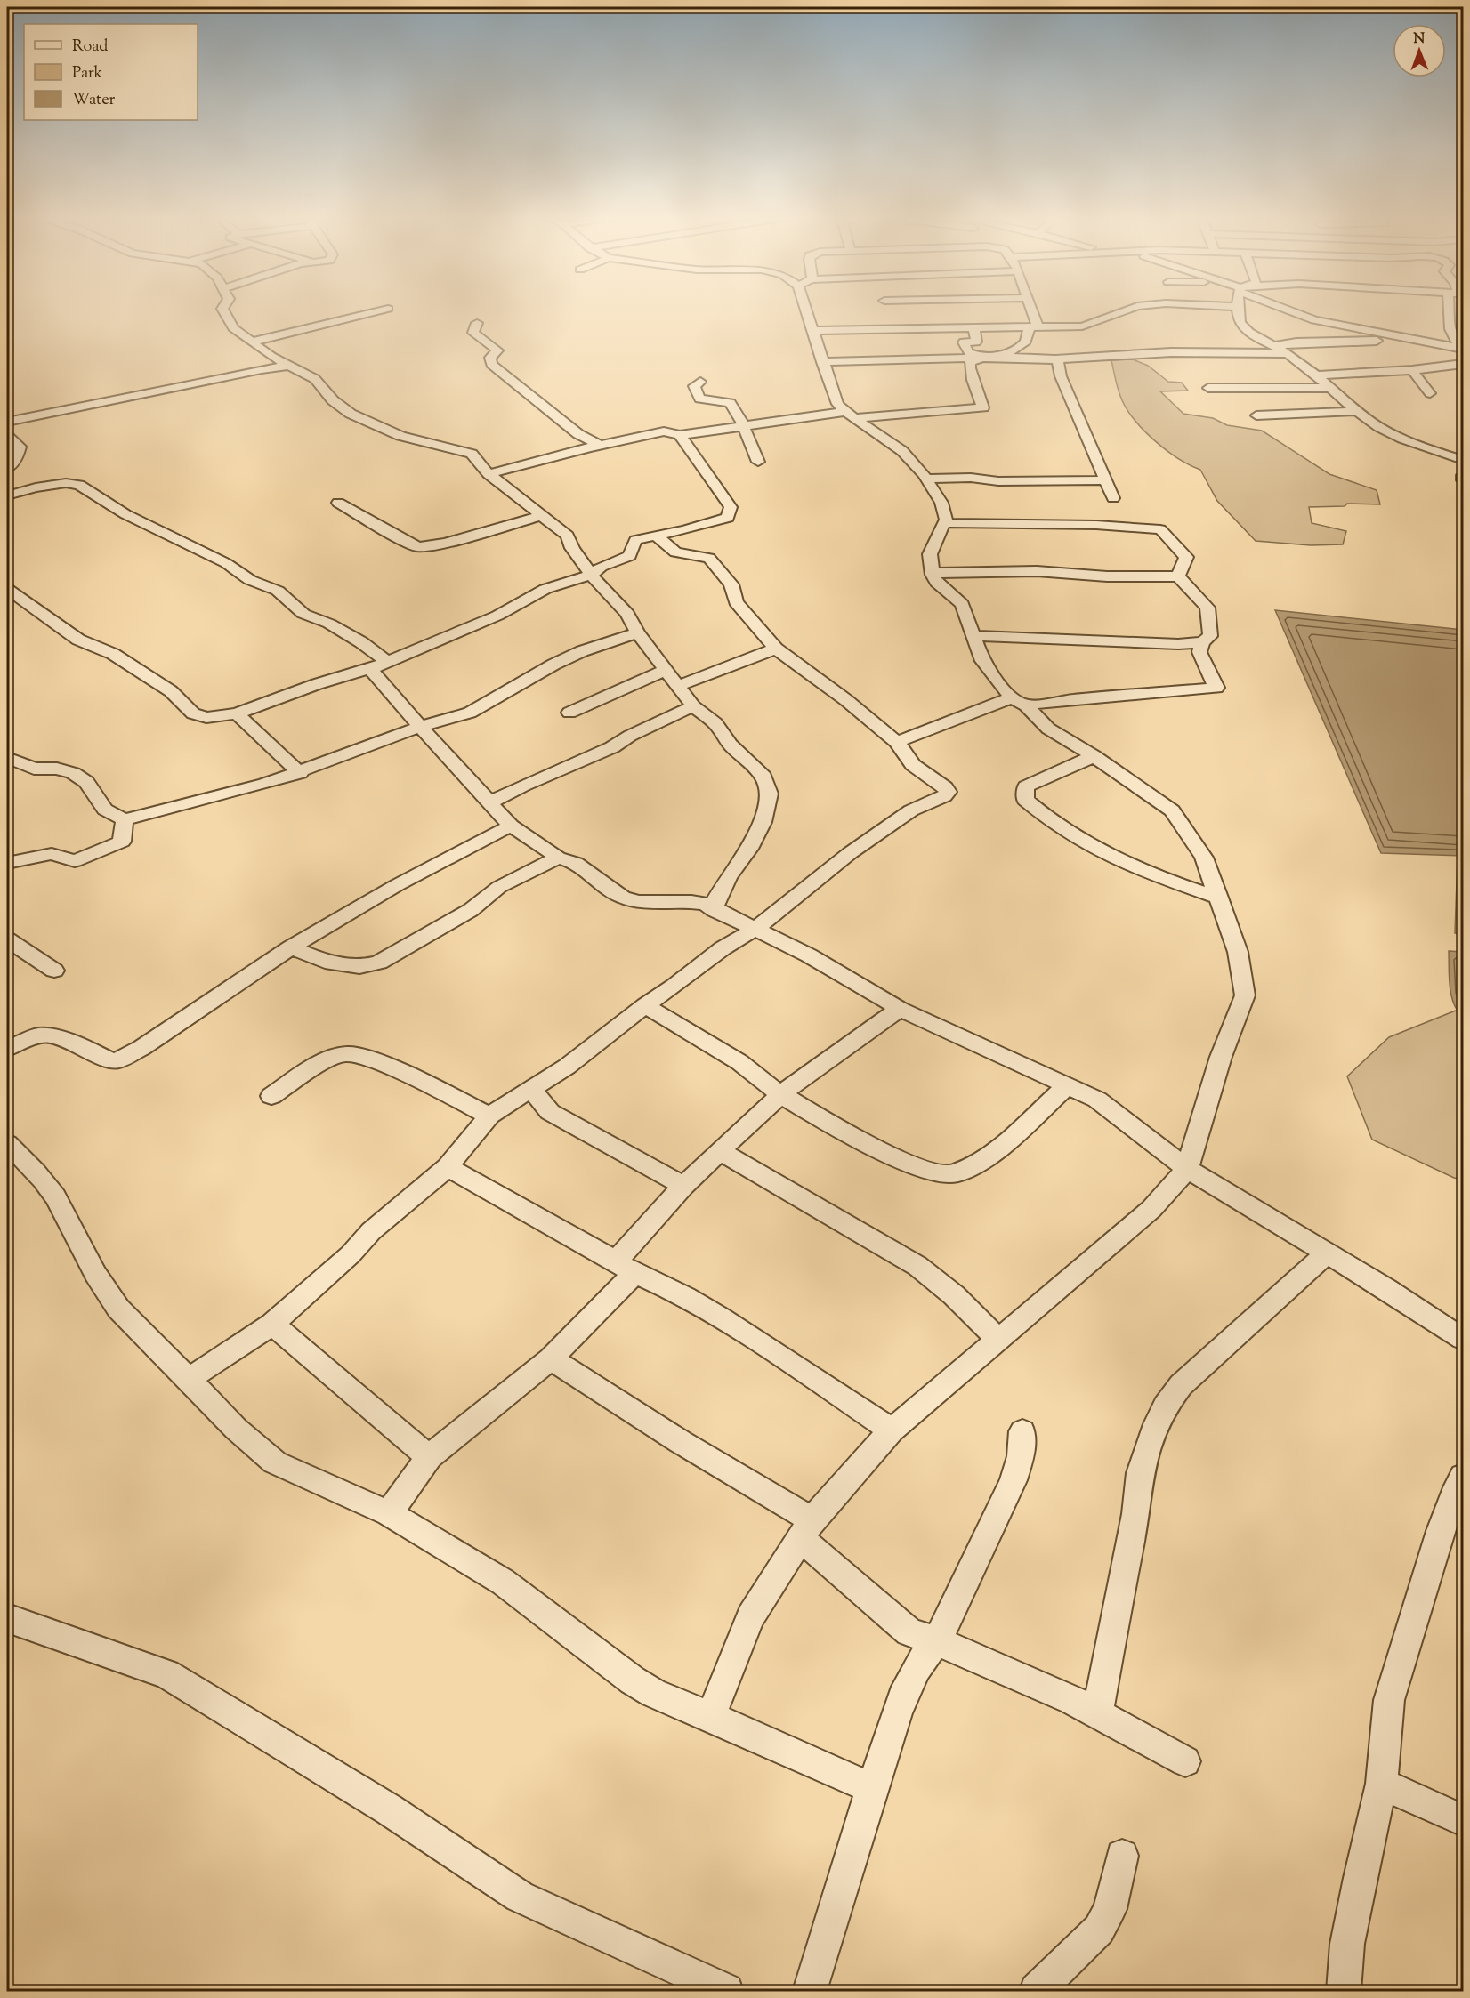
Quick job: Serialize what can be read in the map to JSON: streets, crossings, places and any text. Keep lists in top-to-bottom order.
{
  "legend": ["Road", "Park", "Water"],
  "north": "top"
}
